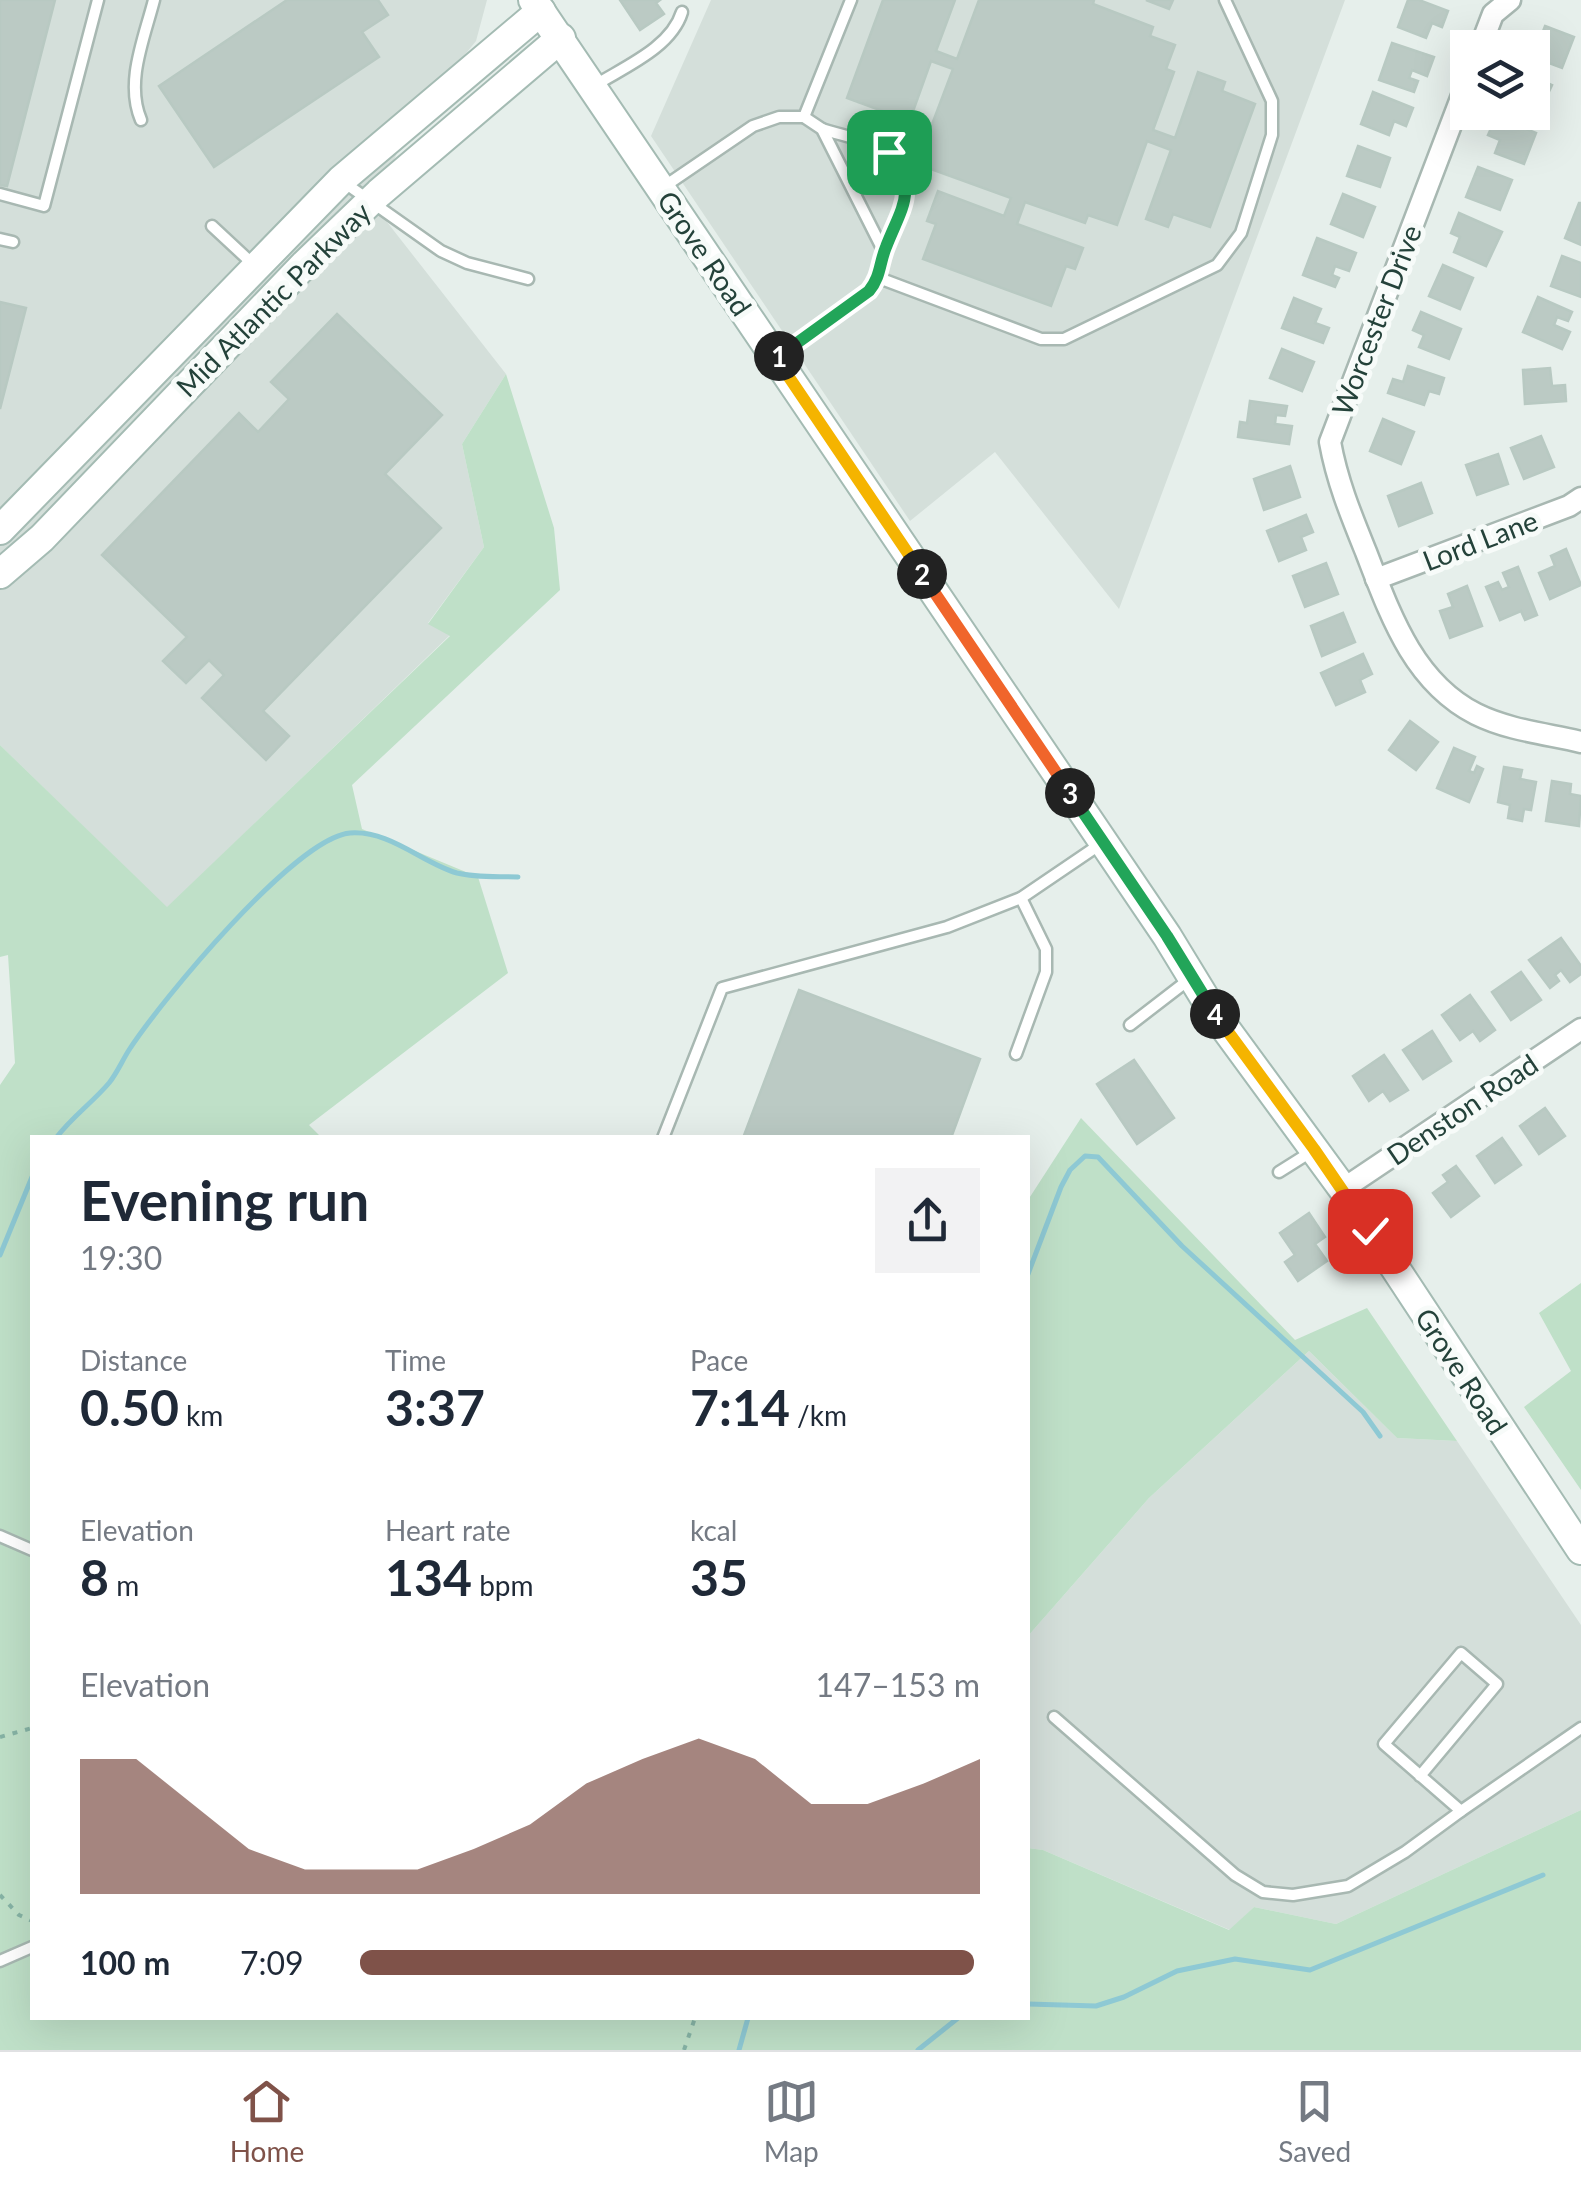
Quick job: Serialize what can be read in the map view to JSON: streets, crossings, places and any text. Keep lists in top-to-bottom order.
{
  "streets": {
    "main road": ["Grove Road", "Mid Atlantic Parkway"],
    "street": ["Worcester Drive", "Lord Lane", "Denston Road"]
  },
  "crossings": [
    ["Grove Road", "Mid Atlantic Parkway"],
    ["Grove Road", "Denston Road"],
    ["Worcester Drive", "Lord Lane"]
  ],
  "page": {
    "pins": [
      "1",
      "2",
      "3",
      "4"
    ],
    "heading": ["Evening run", "19:30"],
    "stats": [
      ["Distance", "0.50 km"],
      ["Time", "3:37"],
      ["Pace", "7:14 /km"],
      ["Elevation", "8 m"],
      ["Heart rate", "134 bpm"],
      ["kcal", "35"]
    ],
    "chart": ["Elevation", "147–153 m"],
    "list": [
      {
        "name": "100 m",
        "note": "7:09"
      }
    ],
    "tabs": ["Home", "Map", "Saved"]
  }
}
